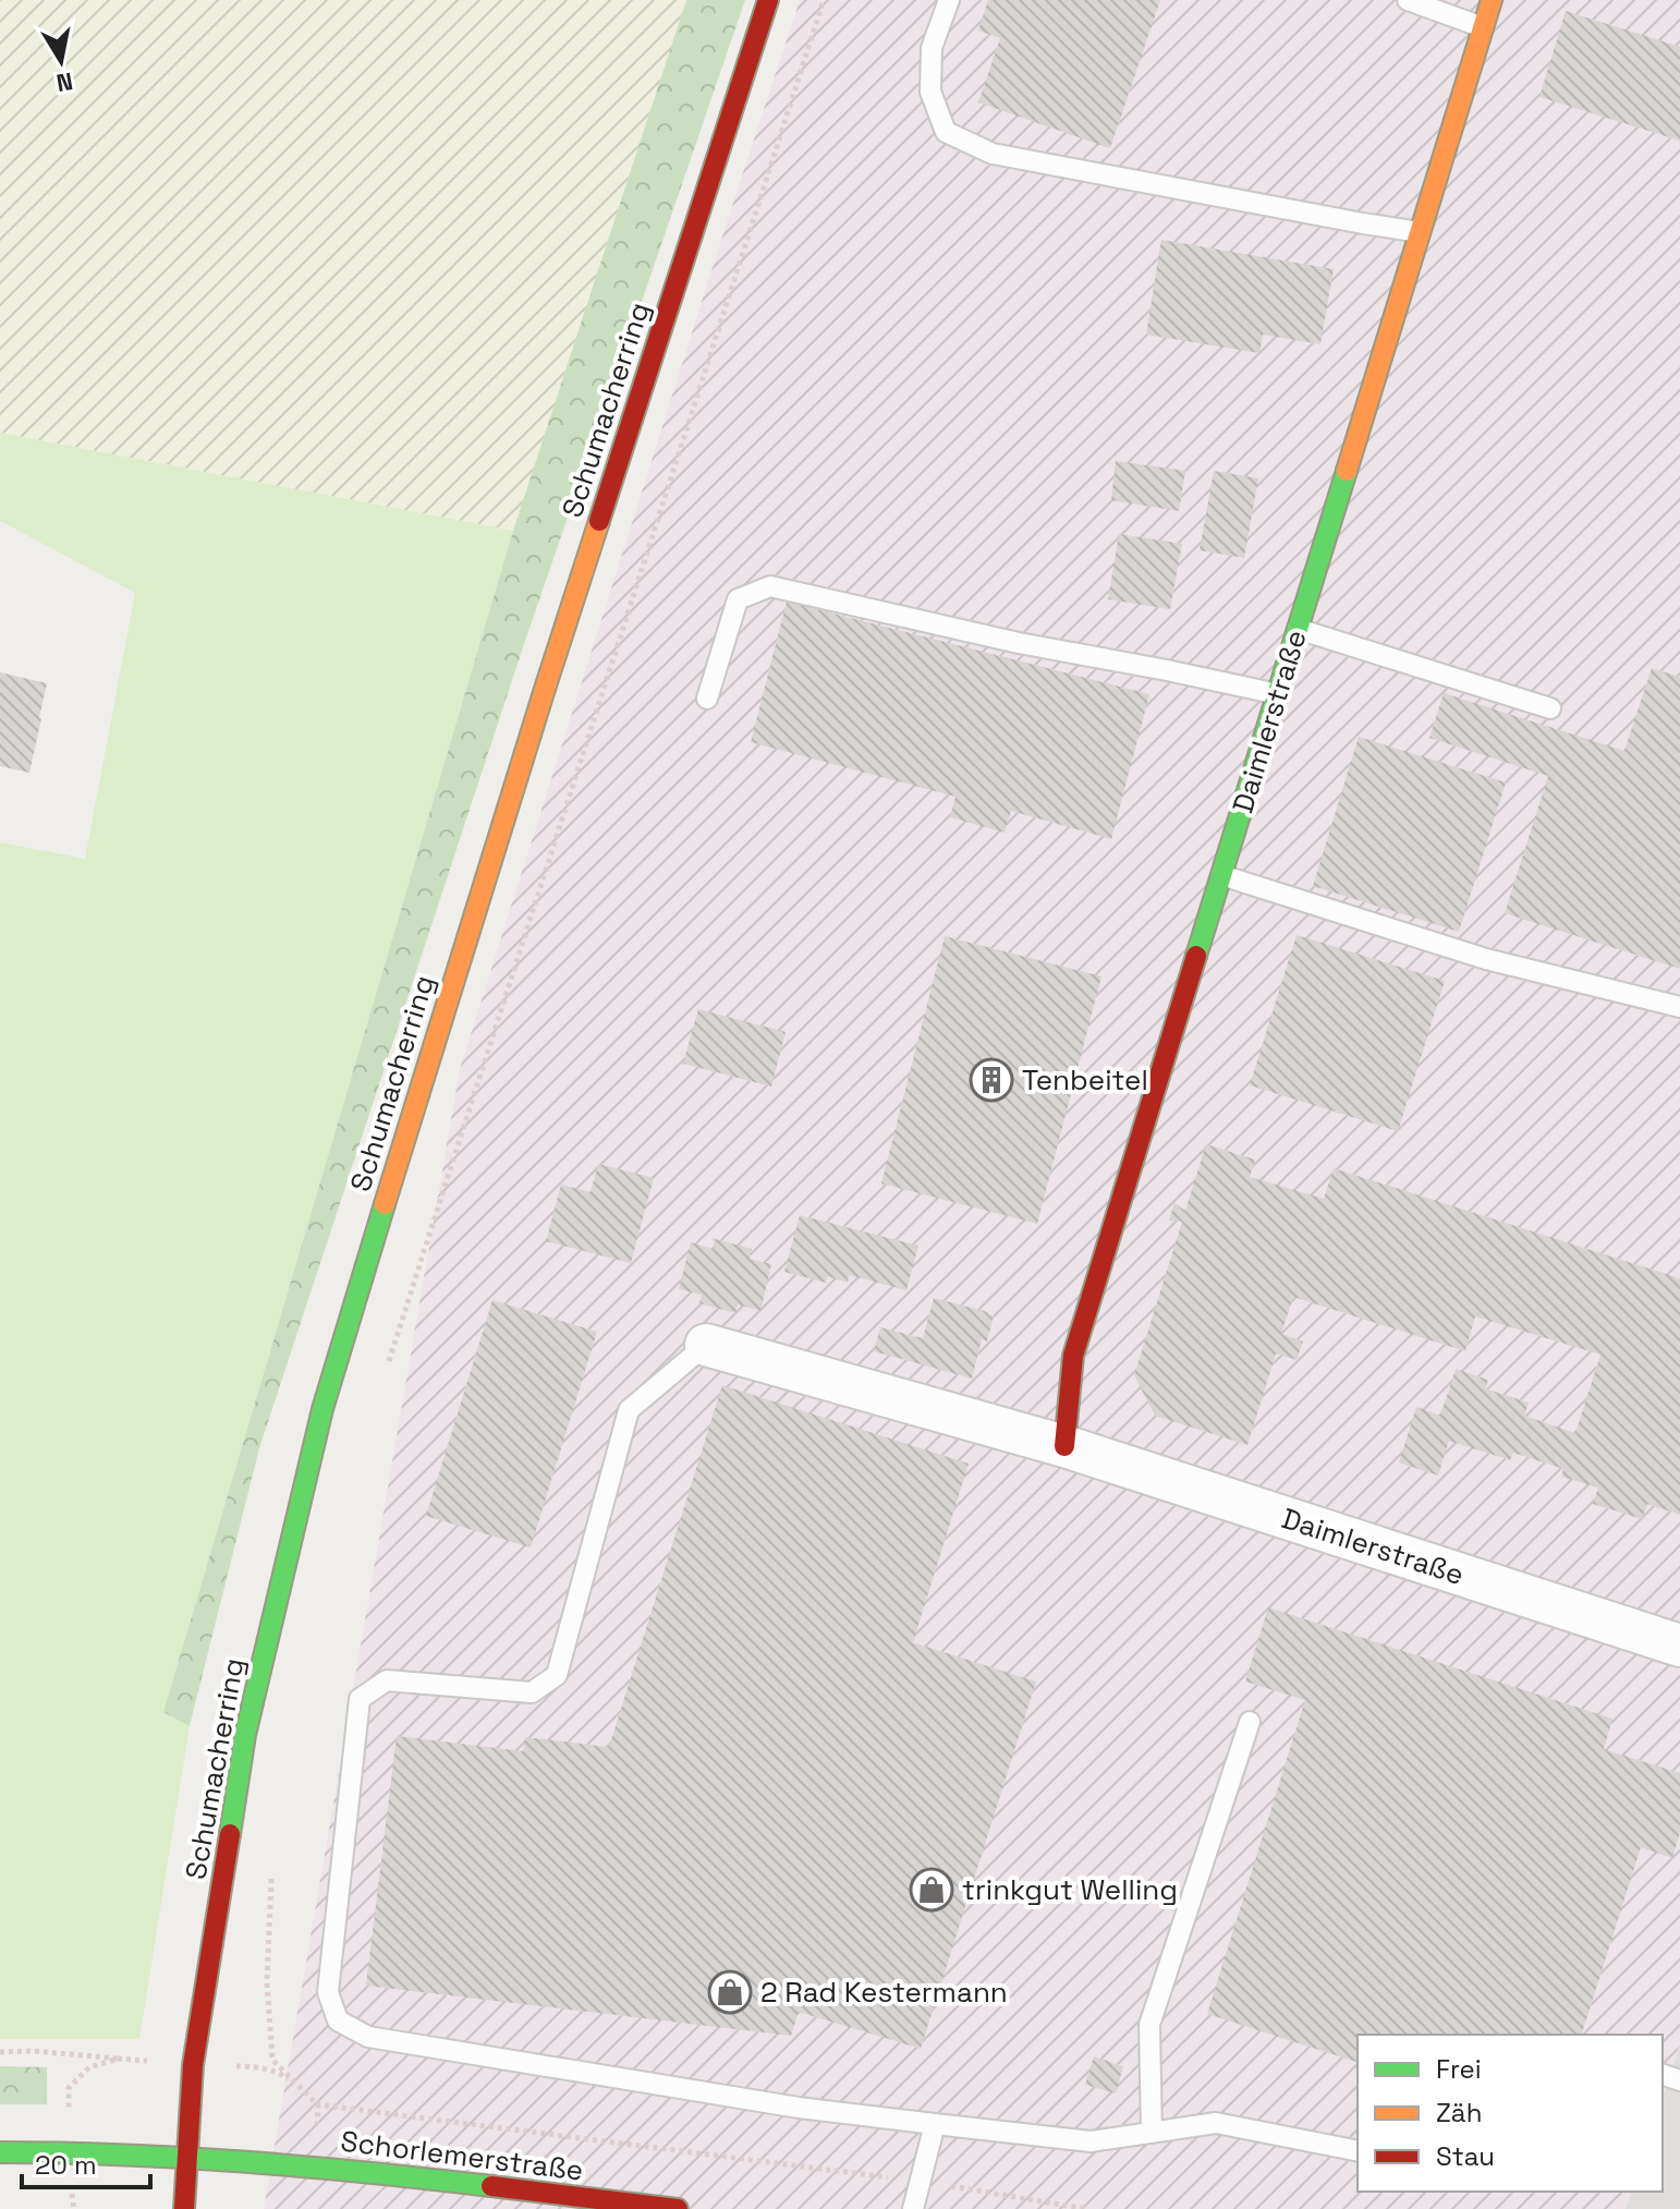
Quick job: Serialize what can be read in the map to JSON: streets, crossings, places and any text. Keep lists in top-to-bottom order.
{
  "streets": {
    "main road": ["Schumacherring", "Daimlerstraße", "Schorlemerstraße"]
  },
  "crossings": [
    ["Schumacherring", "Schorlemerstraße"]
  ],
  "places": {
    "building": ["Tenbeitel"],
    "shop": ["trinkgut Welling", "2 Rad Kestermann"]
  },
  "legend": ["Frei", "Zäh", "Stau"],
  "scale_bar": "20 m",
  "north": "bottom"
}
